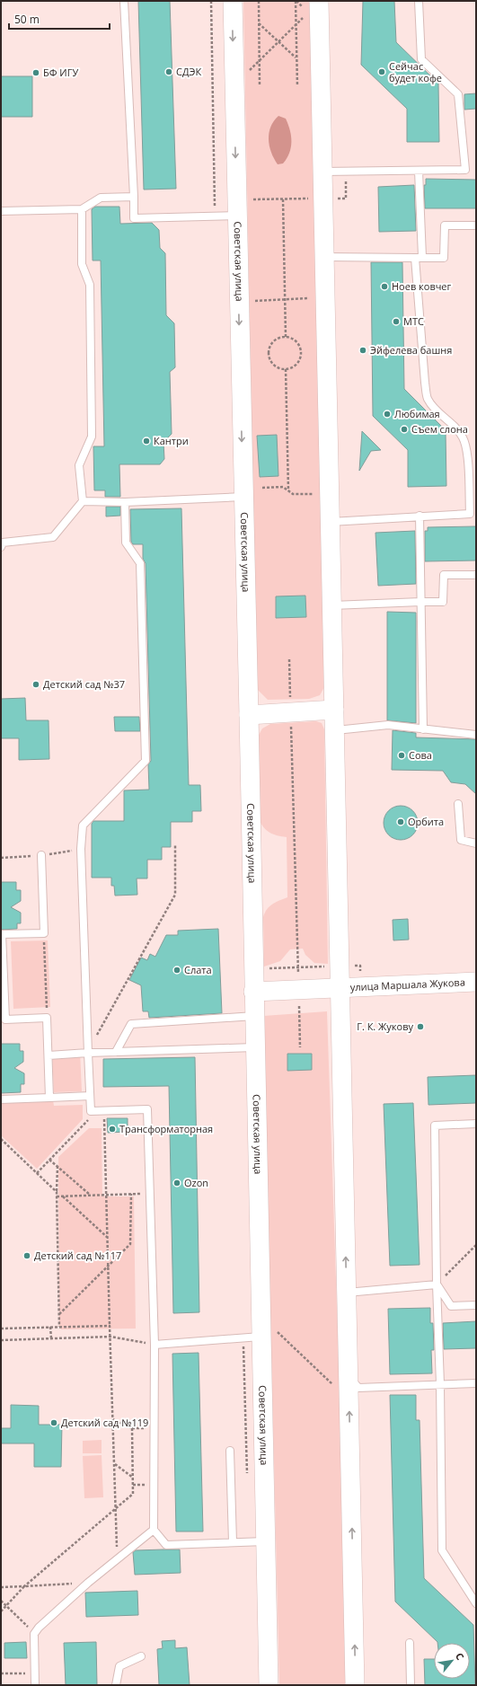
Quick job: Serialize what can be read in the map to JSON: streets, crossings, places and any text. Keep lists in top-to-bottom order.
{
  "streets": {
    "street": ["Советская улица", "улица Маршала Жукова"]
  },
  "crossings": [
    ["Советская улица", "улица Маршала Жукова"]
  ],
  "places": [
    "СДЭК",
    "Сейчас будет кофе",
    "БФ ИГУ",
    "Ноев ковчег",
    "МТС",
    "Эйфелева башня",
    "Любимая",
    "Съем слона",
    "Кантри",
    "Детский сад №37",
    "Сова",
    "Орбита",
    "Слата",
    "Г. К. Жукову",
    "Трансформаторная",
    "Ozon",
    "Детский сад №117",
    "Детский сад №119"
  ],
  "scale_bar": "50 m",
  "north": "top right"
}
